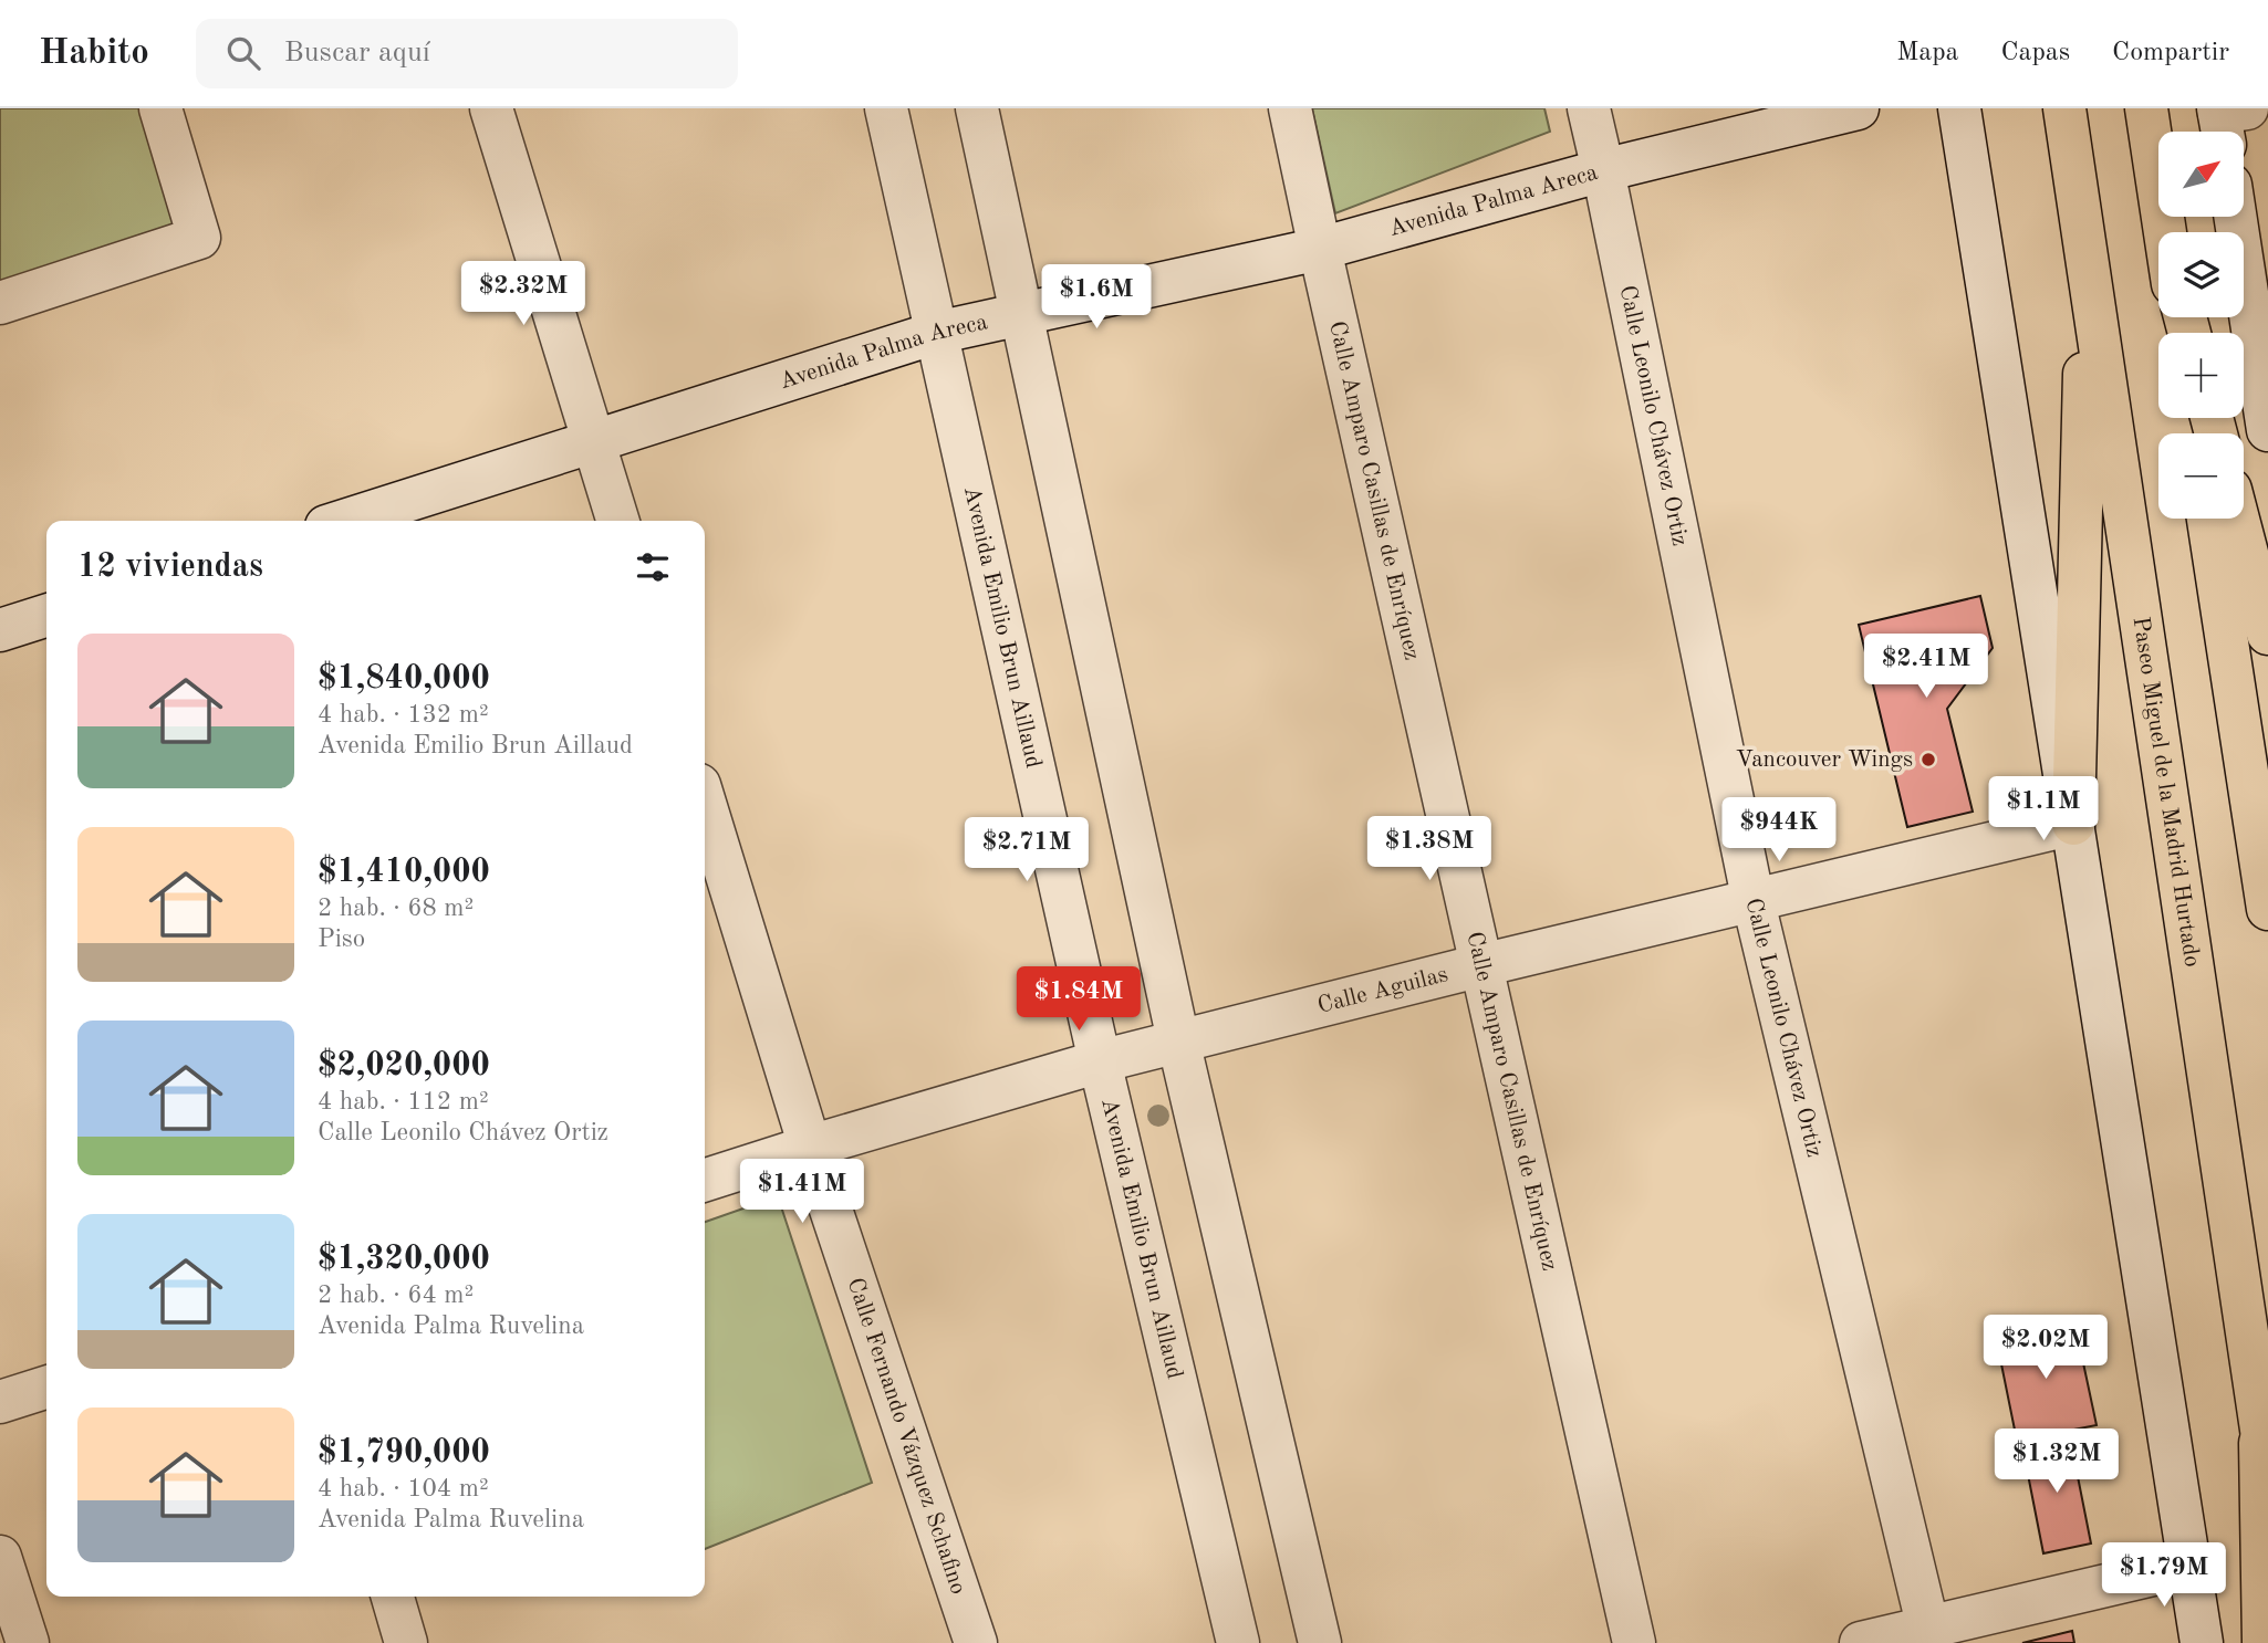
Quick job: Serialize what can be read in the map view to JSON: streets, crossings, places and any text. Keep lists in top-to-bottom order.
{
  "streets": {
    "highway": ["Paseo Miguel de la Madrid Hurtado"],
    "street": [
      "Avenida Palma Areca",
      "Calle Leonilo Chávez Ortiz",
      "Calle Amparo Casillas de Enríquez",
      "Avenida Emilio Brun Aillaud",
      "Calle Aguilas",
      "Calle Fernando Vázquez Schafino"
    ]
  },
  "crossings": [
    ["Avenida Palma Areca", "Calle Leonilo Chávez Ortiz"],
    ["Avenida Palma Areca", "Calle Amparo Casillas de Enríquez"],
    ["Avenida Palma Areca", "Avenida Emilio Brun Aillaud"],
    ["Calle Leonilo Chávez Ortiz", "Calle Aguilas"],
    ["Calle Amparo Casillas de Enríquez", "Calle Aguilas"],
    ["Avenida Emilio Brun Aillaud", "Calle Aguilas"],
    ["Calle Aguilas", "Calle Fernando Vázquez Schafino"]
  ],
  "places": ["Vancouver Wings"],
  "north": "top right",
  "page": {
    "header": "Habito",
    "search": "Buscar aquí",
    "nav": ["Mapa", "Capas", "Compartir"],
    "map_buttons": ["+", "−"],
    "price": [
      "$2.32M",
      "$1.6M",
      "$2.41M",
      "$1.1M",
      "$944K",
      "$1.38M",
      "$2.71M",
      "$1.84M",
      "$1.41M",
      "$2.02M",
      "$1.32M",
      "$1.79M"
    ],
    "heading": "12 viviendas",
    "list": [
      {
        "name": "$1,840,000",
        "note": "4 hab. · 132 m² · Avenida Emilio Brun Aillaud"
      },
      {
        "name": "$1,410,000",
        "note": "2 hab. · 68 m² · Piso"
      },
      {
        "name": "$2,020,000",
        "note": "4 hab. · 112 m² · Calle Leonilo Chávez Ortiz"
      },
      {
        "name": "$1,320,000",
        "note": "2 hab. · 64 m² · Avenida Palma Ruvelina"
      },
      {
        "name": "$1,790,000",
        "note": "4 hab. · 104 m² · Avenida Palma Ruvelina"
      }
    ]
  }
}
